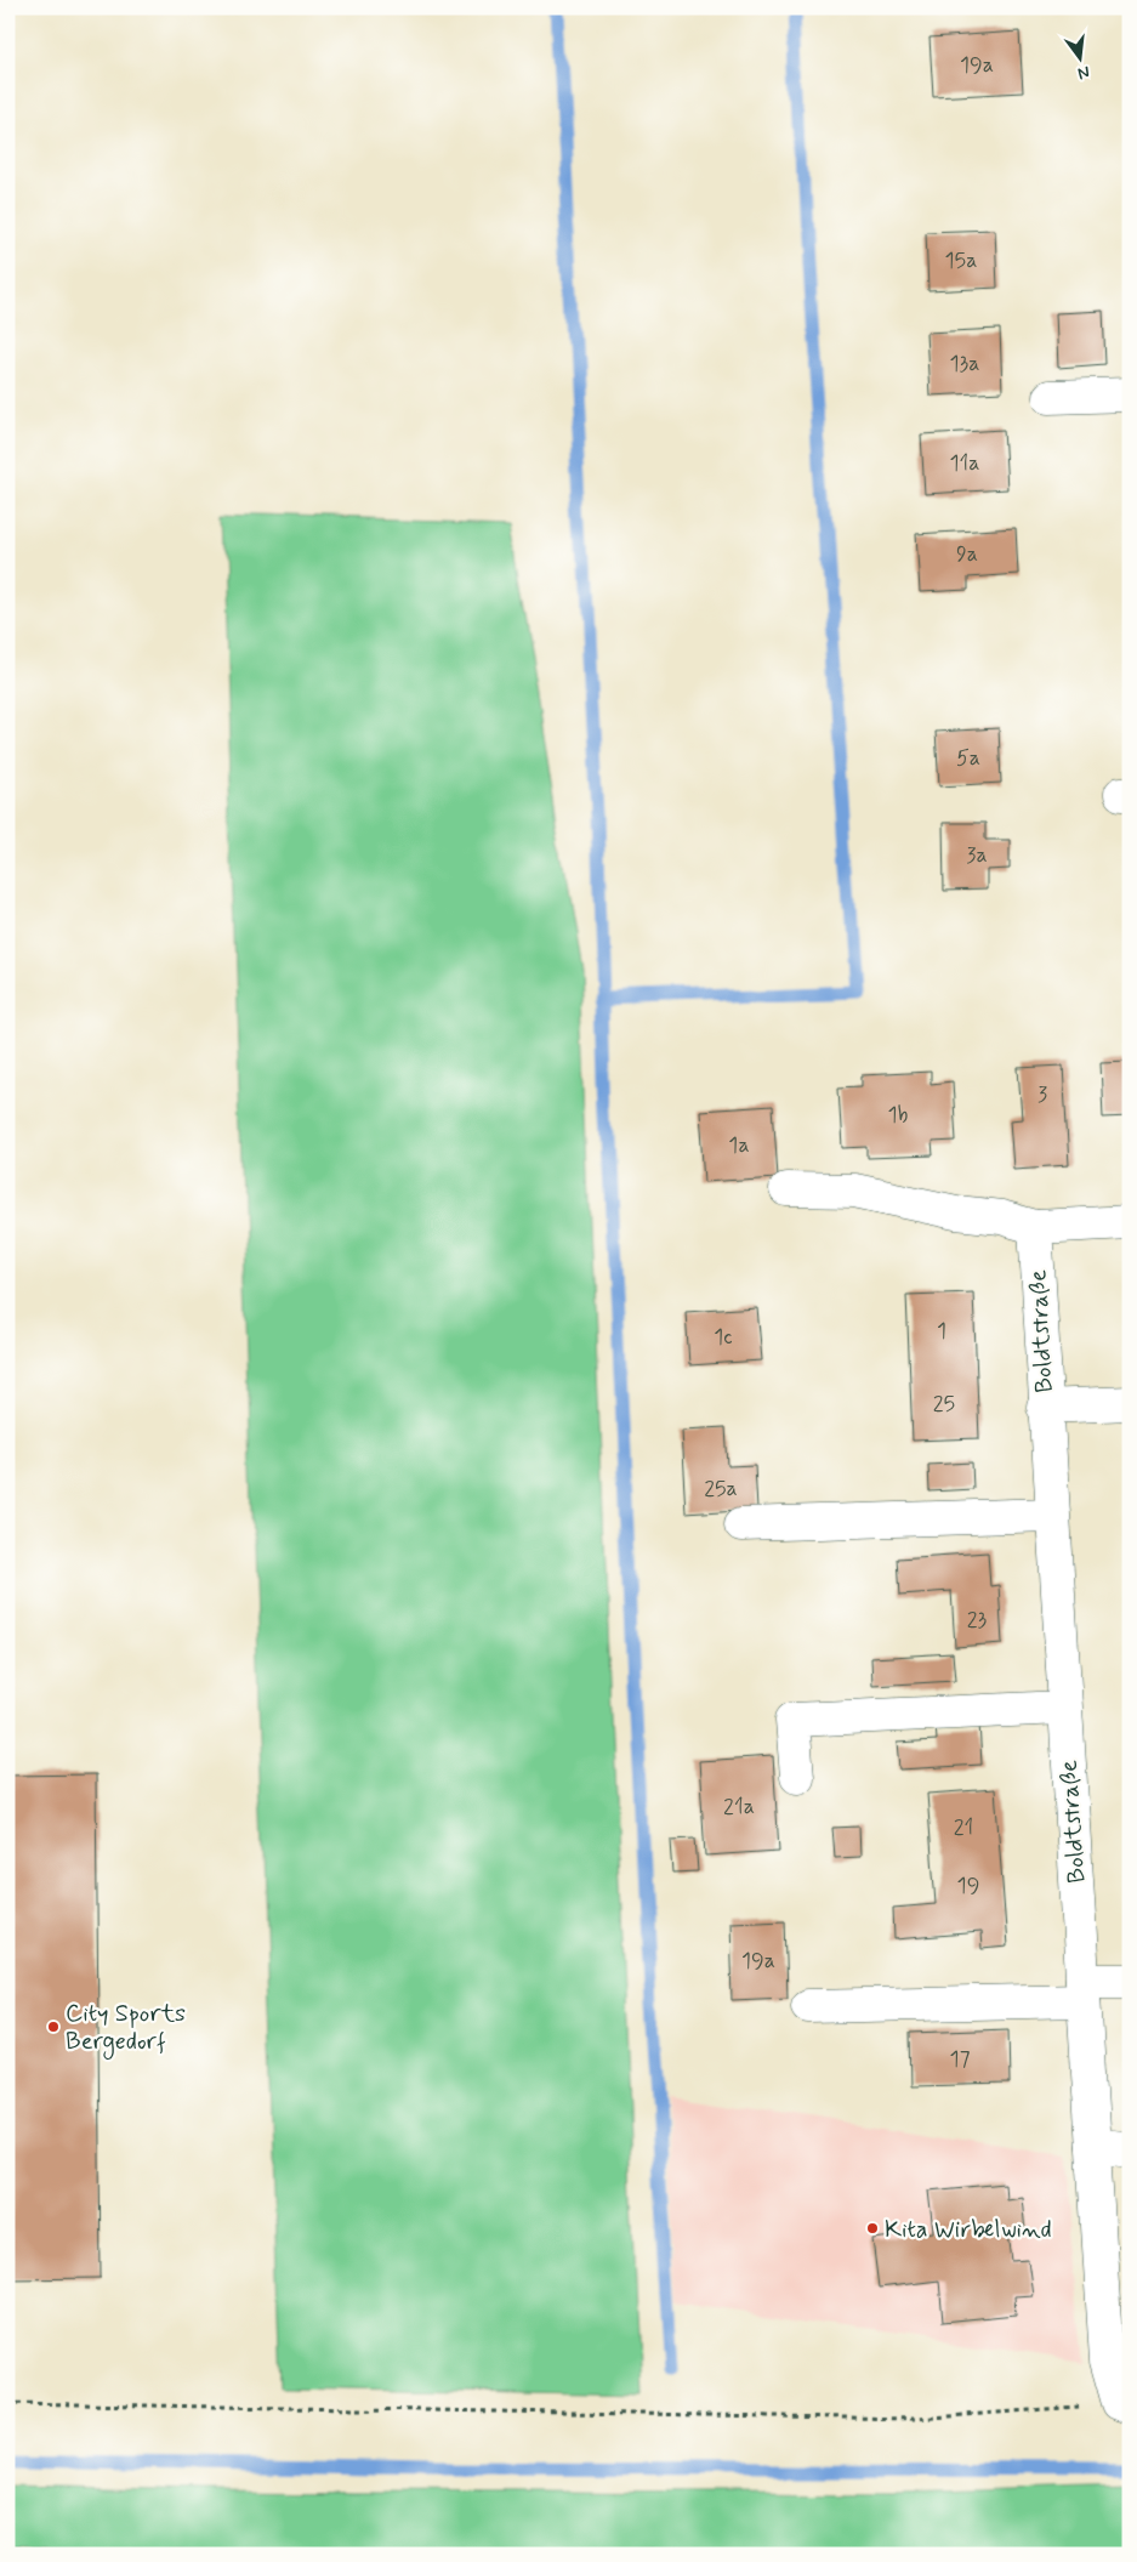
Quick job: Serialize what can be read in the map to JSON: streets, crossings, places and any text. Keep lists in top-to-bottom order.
{
  "streets": {
    "street": ["Boldtstraße"]
  },
  "places": ["City Sports Bergedorf", "Kita Wirbelwind"],
  "house_numbers": [
    "19a",
    "15a",
    "13a",
    "11a",
    "9a",
    "5a",
    "3a",
    "3",
    "1b",
    "1a",
    "1",
    "1c",
    "25",
    "25a",
    "23",
    "21a",
    "21",
    "19",
    "19a",
    "17"
  ],
  "north": "bottom"
}
